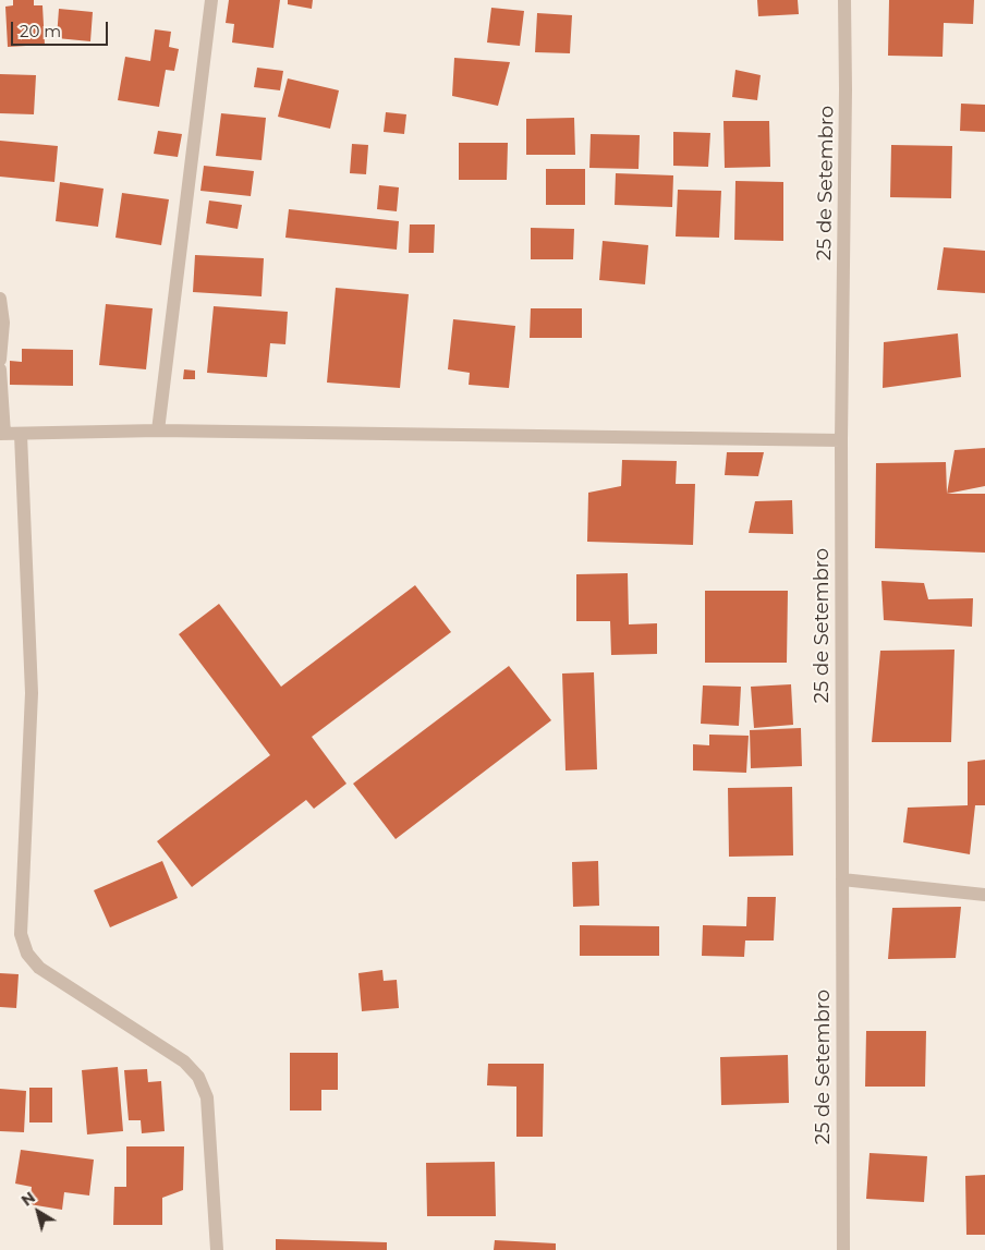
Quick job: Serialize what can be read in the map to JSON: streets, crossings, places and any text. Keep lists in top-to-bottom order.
{
  "streets": {
    "street": ["25 de Setembro"]
  },
  "scale_bar": "20 m",
  "north": "top left"
}
